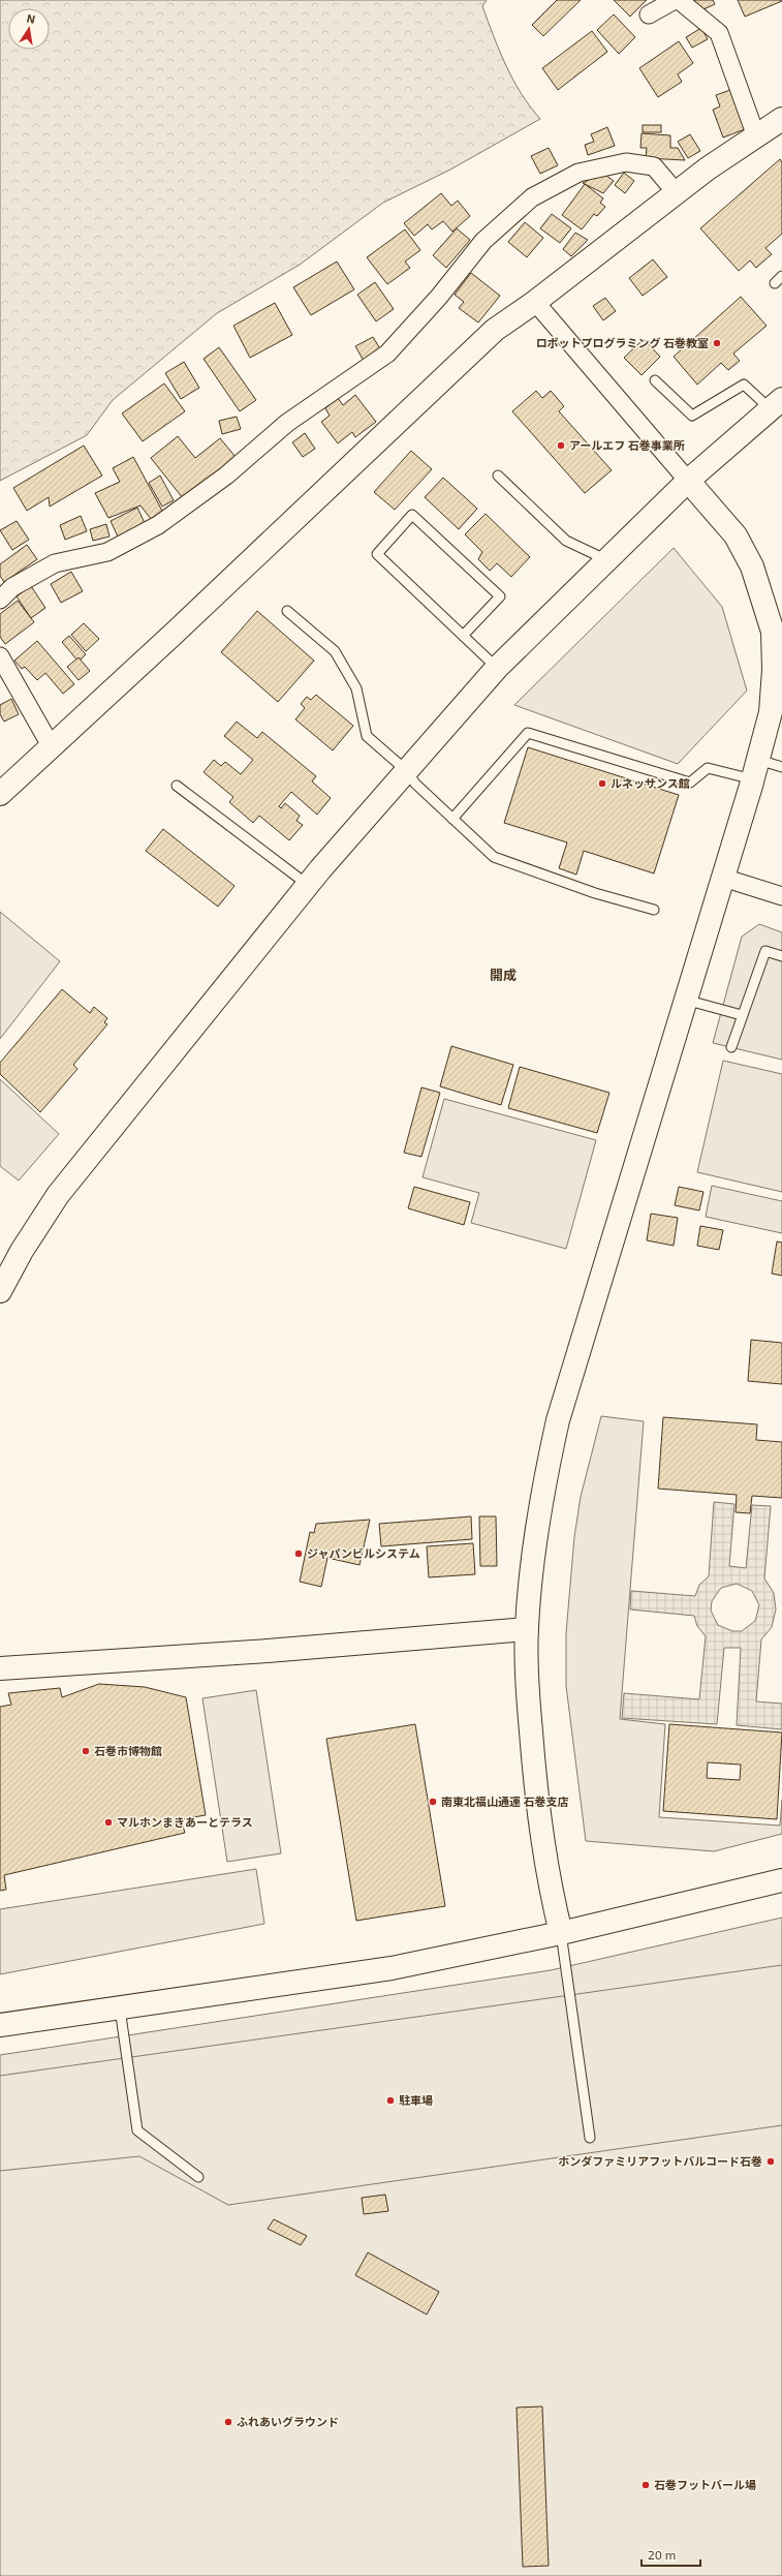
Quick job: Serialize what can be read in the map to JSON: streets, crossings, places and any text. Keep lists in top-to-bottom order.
{
  "districts": ["開成"],
  "places": [
    "ロボットプログラミング 石巻教室",
    "アールエフ 石巻事業所",
    "ルネッサンス館",
    "ジャパンビルシステム",
    "石巻市博物館",
    "南東北福山通運 石巻支店",
    "マルホンまきあーとテラス",
    "駐車場",
    "ホンダファミリアフットバルコード石巻",
    "ふれあいグラウンド",
    "石巻フットバール場"
  ],
  "scale_bar": "20 m",
  "north": "top"
}
